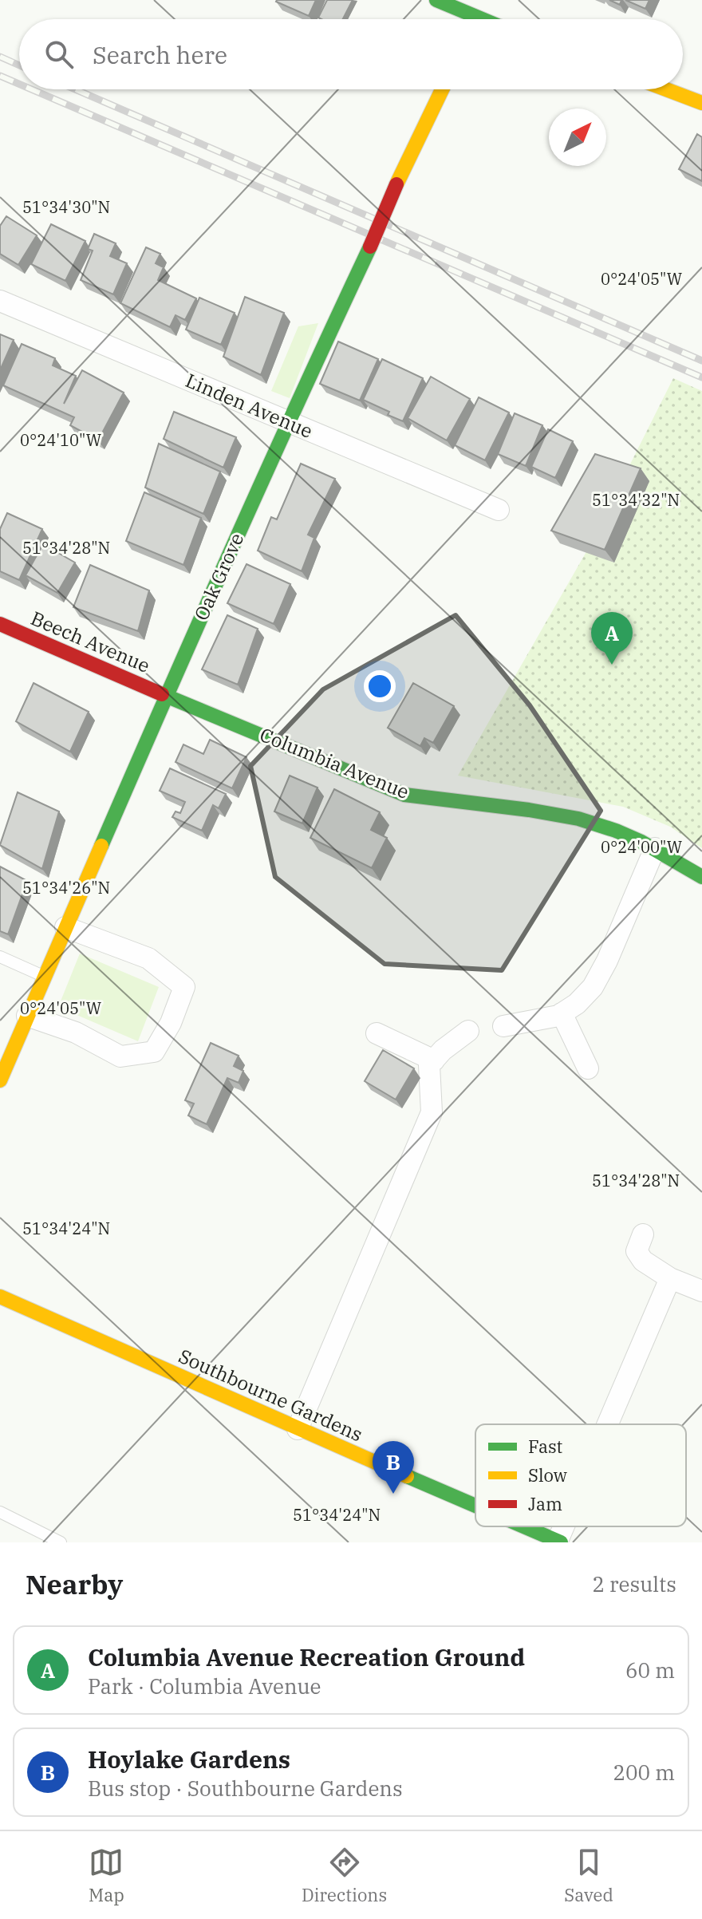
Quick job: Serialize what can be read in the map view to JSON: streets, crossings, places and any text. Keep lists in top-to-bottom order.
{
  "streets": {
    "street": [
      "Linden Avenue",
      "Oak Grove",
      "Beech Avenue",
      "Columbia Avenue",
      "Southbourne Gardens"
    ]
  },
  "crossings": [
    ["Linden Avenue", "Oak Grove"],
    ["Oak Grove", "Beech Avenue"],
    ["Oak Grove", "Columbia Avenue"],
    ["Beech Avenue", "Columbia Avenue"]
  ],
  "legend": ["Fast", "Slow", "Jam"],
  "north": "top right",
  "page": {
    "search": "Search here",
    "pins": ["A", "B"],
    "heading": ["Nearby", "2 results"],
    "list": [
      {
        "mark": "A",
        "name": "Columbia Avenue Recreation Ground",
        "note": "Park · Columbia Avenue",
        "value": "60 m"
      },
      {
        "mark": "B",
        "name": "Hoylake Gardens",
        "note": "Bus stop · Southbourne Gardens",
        "value": "200 m"
      }
    ],
    "nav": ["Map", "Directions", "Saved"]
  },
  "coordinates": [
    "51°34'30\"N",
    "0°24'05\"W",
    "0°24'10\"W",
    "51°34'32\"N",
    "51°34'28\"N",
    "0°24'00\"W",
    "51°34'26\"N",
    "51°34'24\"N"
  ]
}
